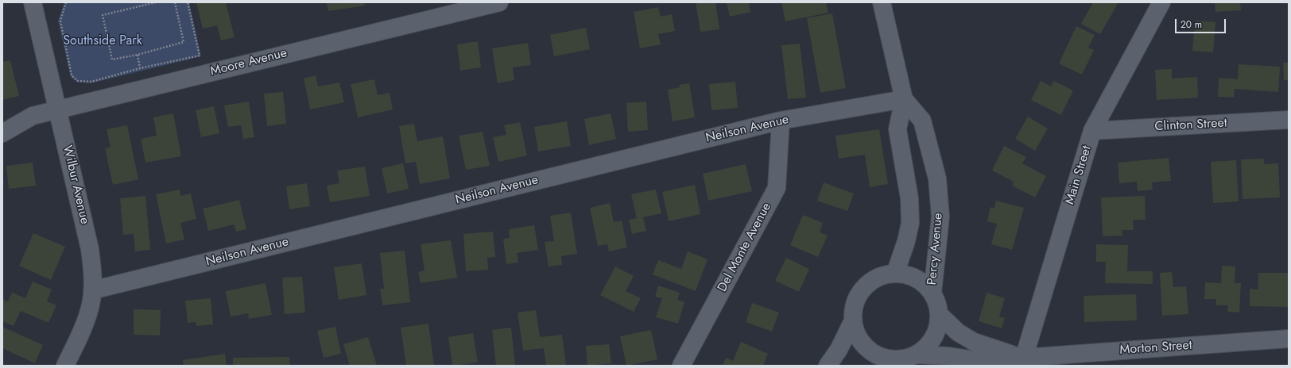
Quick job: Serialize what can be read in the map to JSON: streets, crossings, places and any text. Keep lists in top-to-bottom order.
{
  "streets": {
    "street": [
      "Moore Avenue",
      "Clinton Street",
      "Neilson Avenue",
      "Main Street",
      "Wilbur Avenue",
      "Del Monte Avenue",
      "Percy Avenue",
      "Morton Street"
    ]
  },
  "crossings": [
    ["Moore Avenue", "Wilbur Avenue"],
    ["Clinton Street", "Main Street"],
    ["Neilson Avenue", "Wilbur Avenue"],
    ["Neilson Avenue", "Del Monte Avenue"],
    ["Neilson Avenue", "Percy Avenue"],
    ["Main Street", "Morton Street"],
    ["Percy Avenue", "Morton Street"]
  ],
  "parks": ["Southside Park"],
  "scale_bar": "20 m"
}
